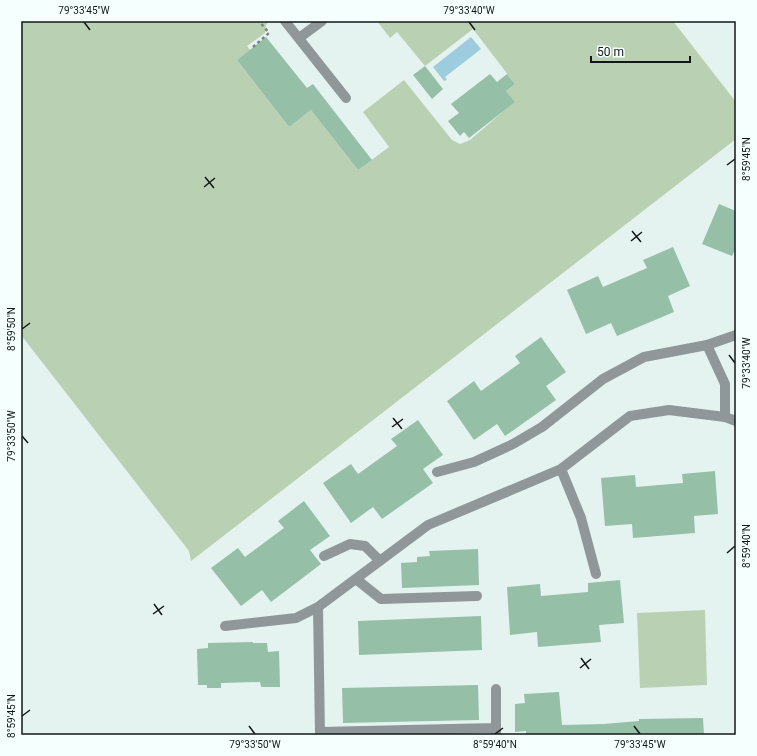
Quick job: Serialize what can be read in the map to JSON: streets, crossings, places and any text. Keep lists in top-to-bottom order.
{
  "scale_bar": "50 m",
  "coordinates": [
    "79°33'45\"W",
    "79°33'40\"W",
    "8°59'45\"N",
    "8°59'50\"N",
    "79°33'50\"W",
    "8°59'40\"N"
  ]
}
